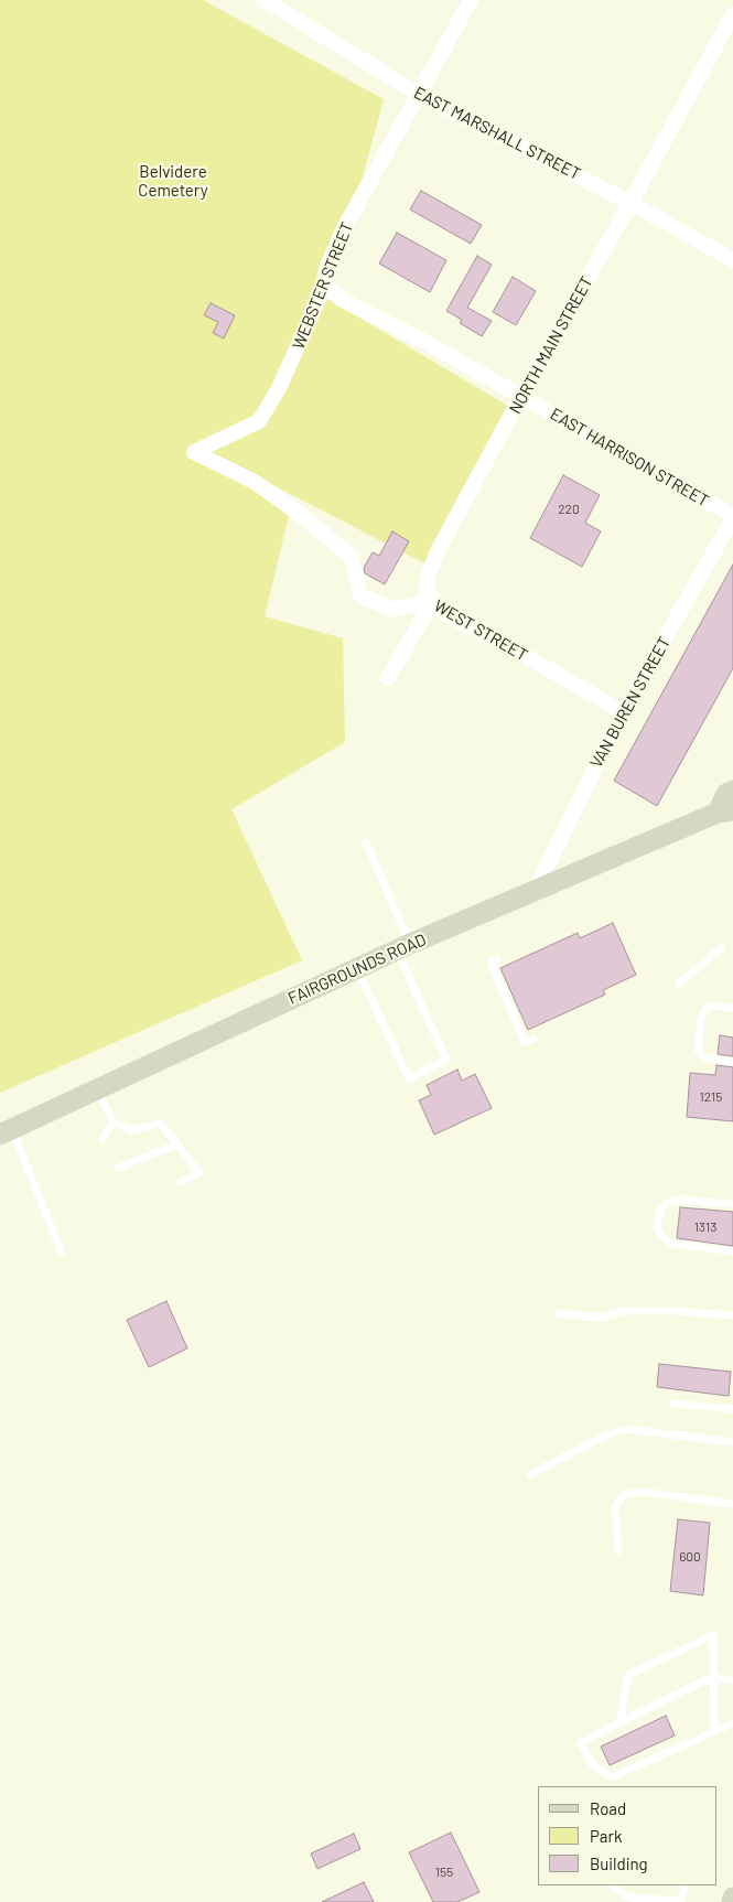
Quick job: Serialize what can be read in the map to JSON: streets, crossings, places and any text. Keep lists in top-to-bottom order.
{
  "streets": {
    "main road": ["FAIRGROUNDS ROAD"],
    "street": [
      "EAST MARSHALL STREET",
      "WEBSTER STREET",
      "NORTH MAIN STREET",
      "EAST HARRISON STREET",
      "WEST STREET",
      "VAN BUREN STREET"
    ]
  },
  "crossings": [
    ["EAST MARSHALL STREET", "WEBSTER STREET"],
    ["EAST MARSHALL STREET", "NORTH MAIN STREET"],
    ["WEBSTER STREET", "EAST HARRISON STREET"],
    ["WEBSTER STREET", "WEST STREET"],
    ["NORTH MAIN STREET", "EAST HARRISON STREET"],
    ["NORTH MAIN STREET", "WEST STREET"],
    ["EAST HARRISON STREET", "VAN BUREN STREET"],
    ["WEST STREET", "VAN BUREN STREET"],
    ["VAN BUREN STREET", "FAIRGROUNDS ROAD"]
  ],
  "parks": ["Belvidere Cemetery"],
  "house_numbers": [
    "220",
    "1215",
    "1313",
    "600",
    "155"
  ],
  "legend": ["Road", "Park", "Building"]
}
